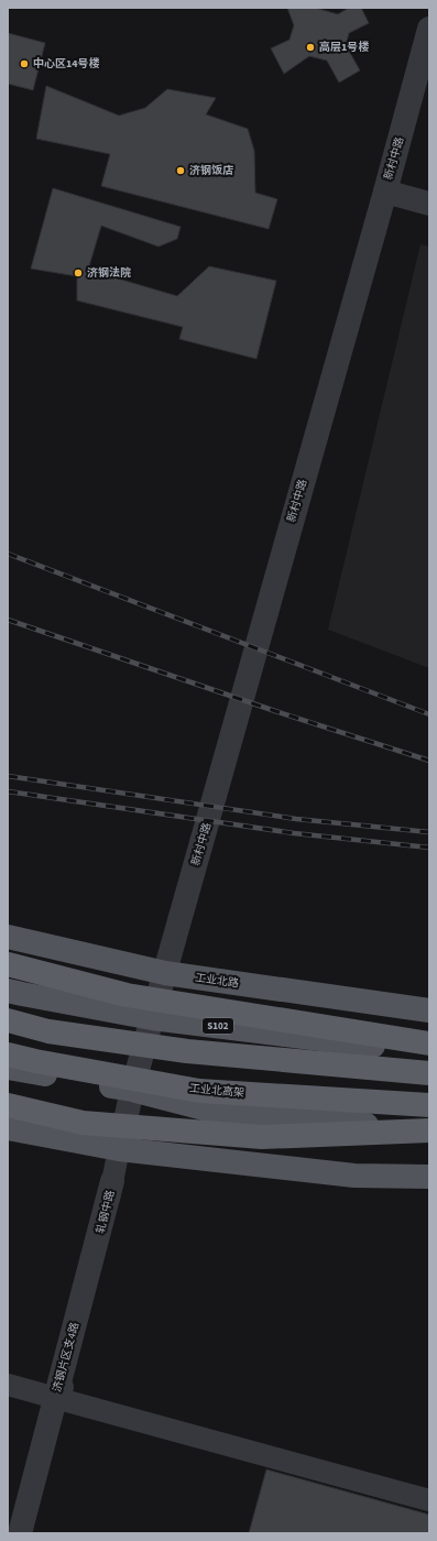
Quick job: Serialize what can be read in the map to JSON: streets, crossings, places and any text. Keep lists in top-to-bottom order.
{
  "streets": {
    "highway": ["工业北高架"],
    "main road": ["工业北路", "S102"],
    "street": ["新村中路", "轧钢中路", "济钢片区支4路"]
  },
  "crossings": [
    ["新村中路", "工业北路"],
    ["新村中路", "轧钢中路"],
    ["工业北路", "轧钢中路"],
    ["S102", "轧钢中路"],
    ["轧钢中路", "济钢片区支4路"]
  ],
  "places": [
    "高层1号楼",
    "中心区14号楼",
    "济钢饭店",
    "济钢法院"
  ]
}
